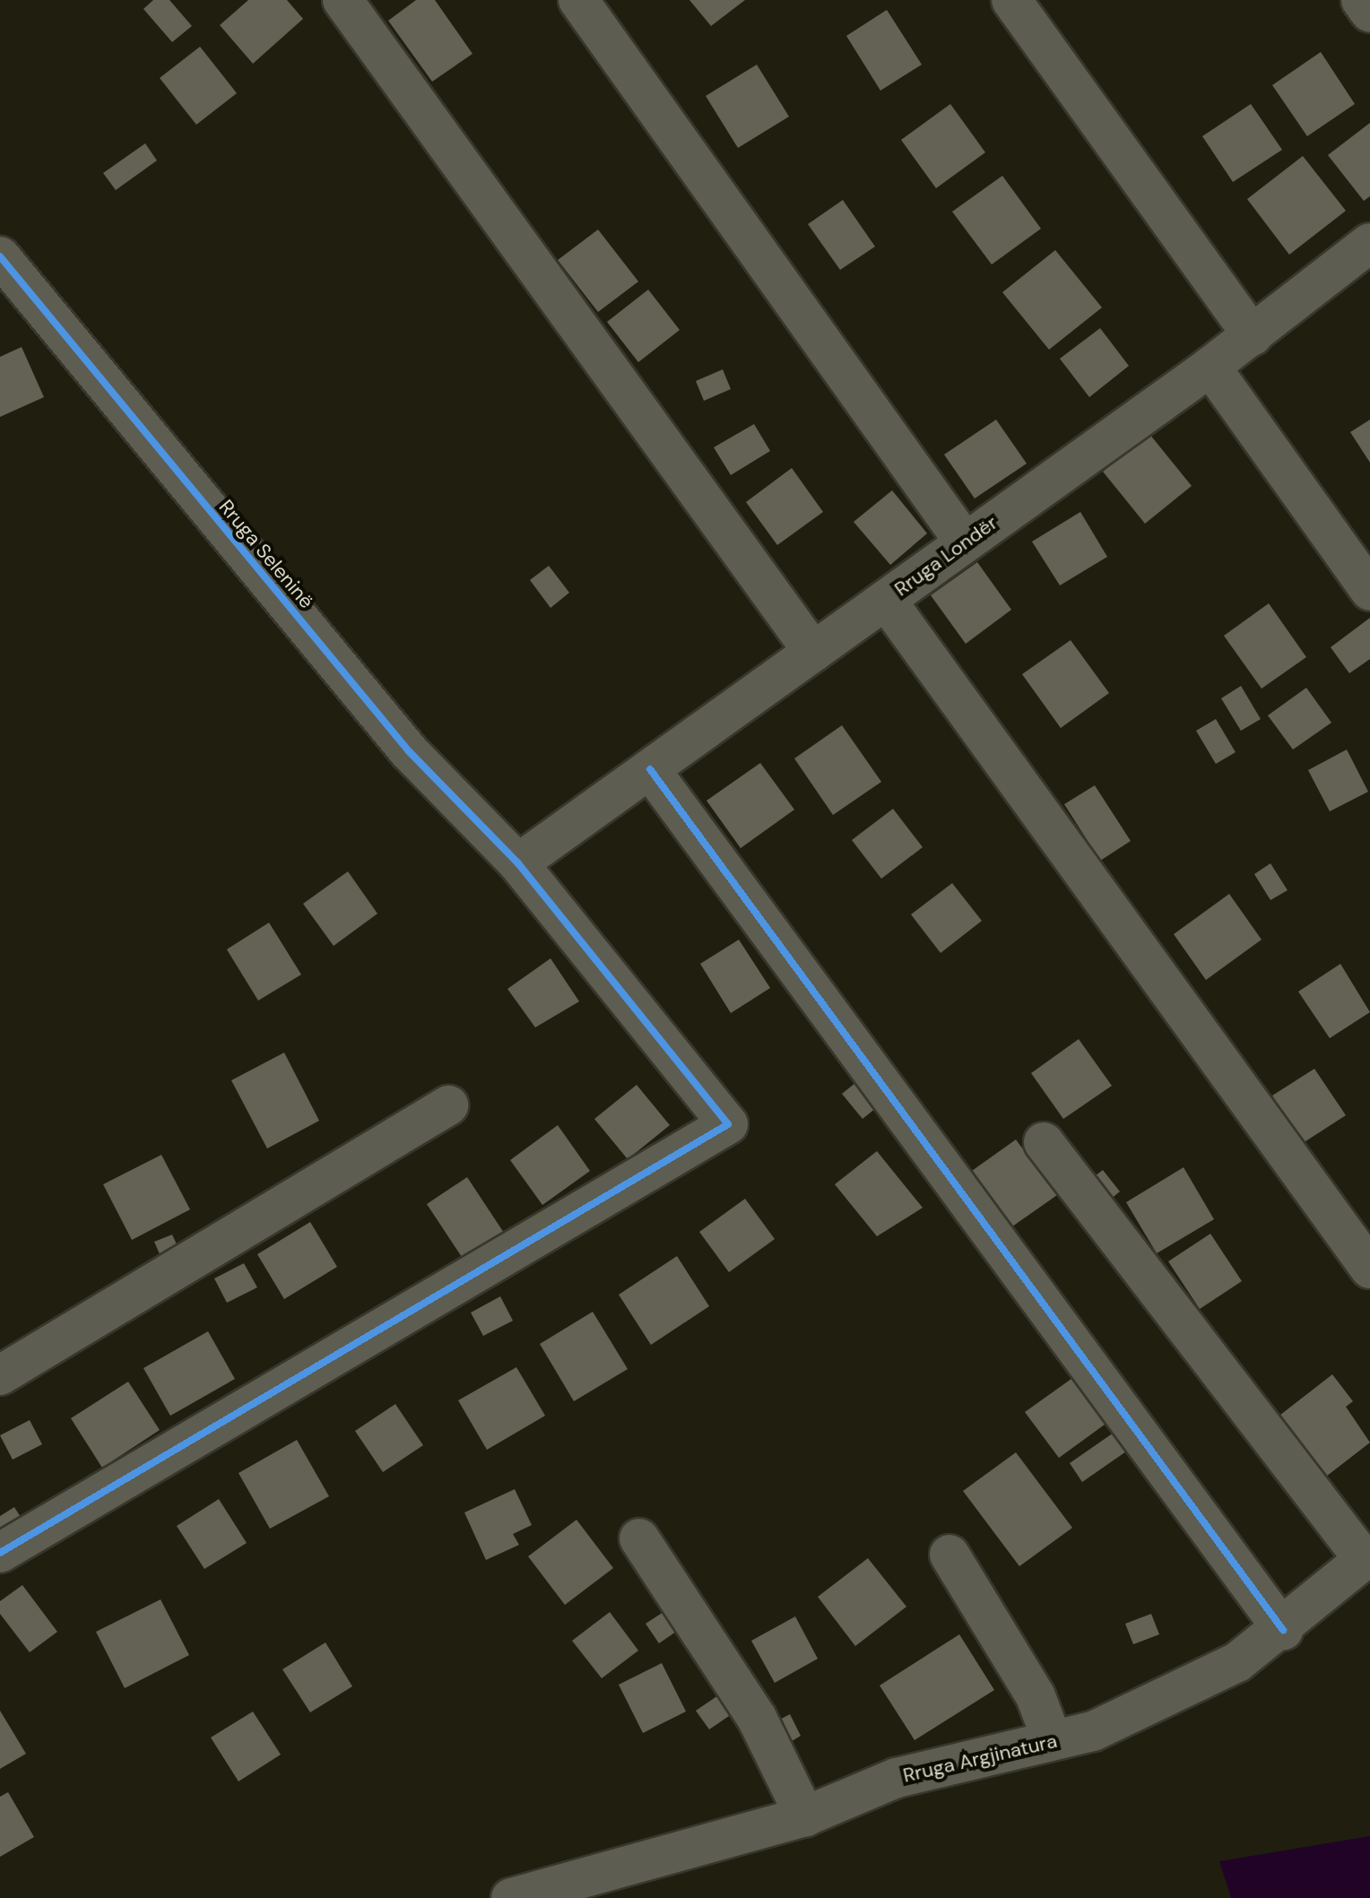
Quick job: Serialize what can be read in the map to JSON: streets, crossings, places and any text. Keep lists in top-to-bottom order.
{
  "streets": {
    "street": ["Rruga Seleninë", "Rruga Londër", "Rruga Argjinatura"]
  },
  "crossings": [
    ["Rruga Seleninë", "Rruga Londër"]
  ]
}
